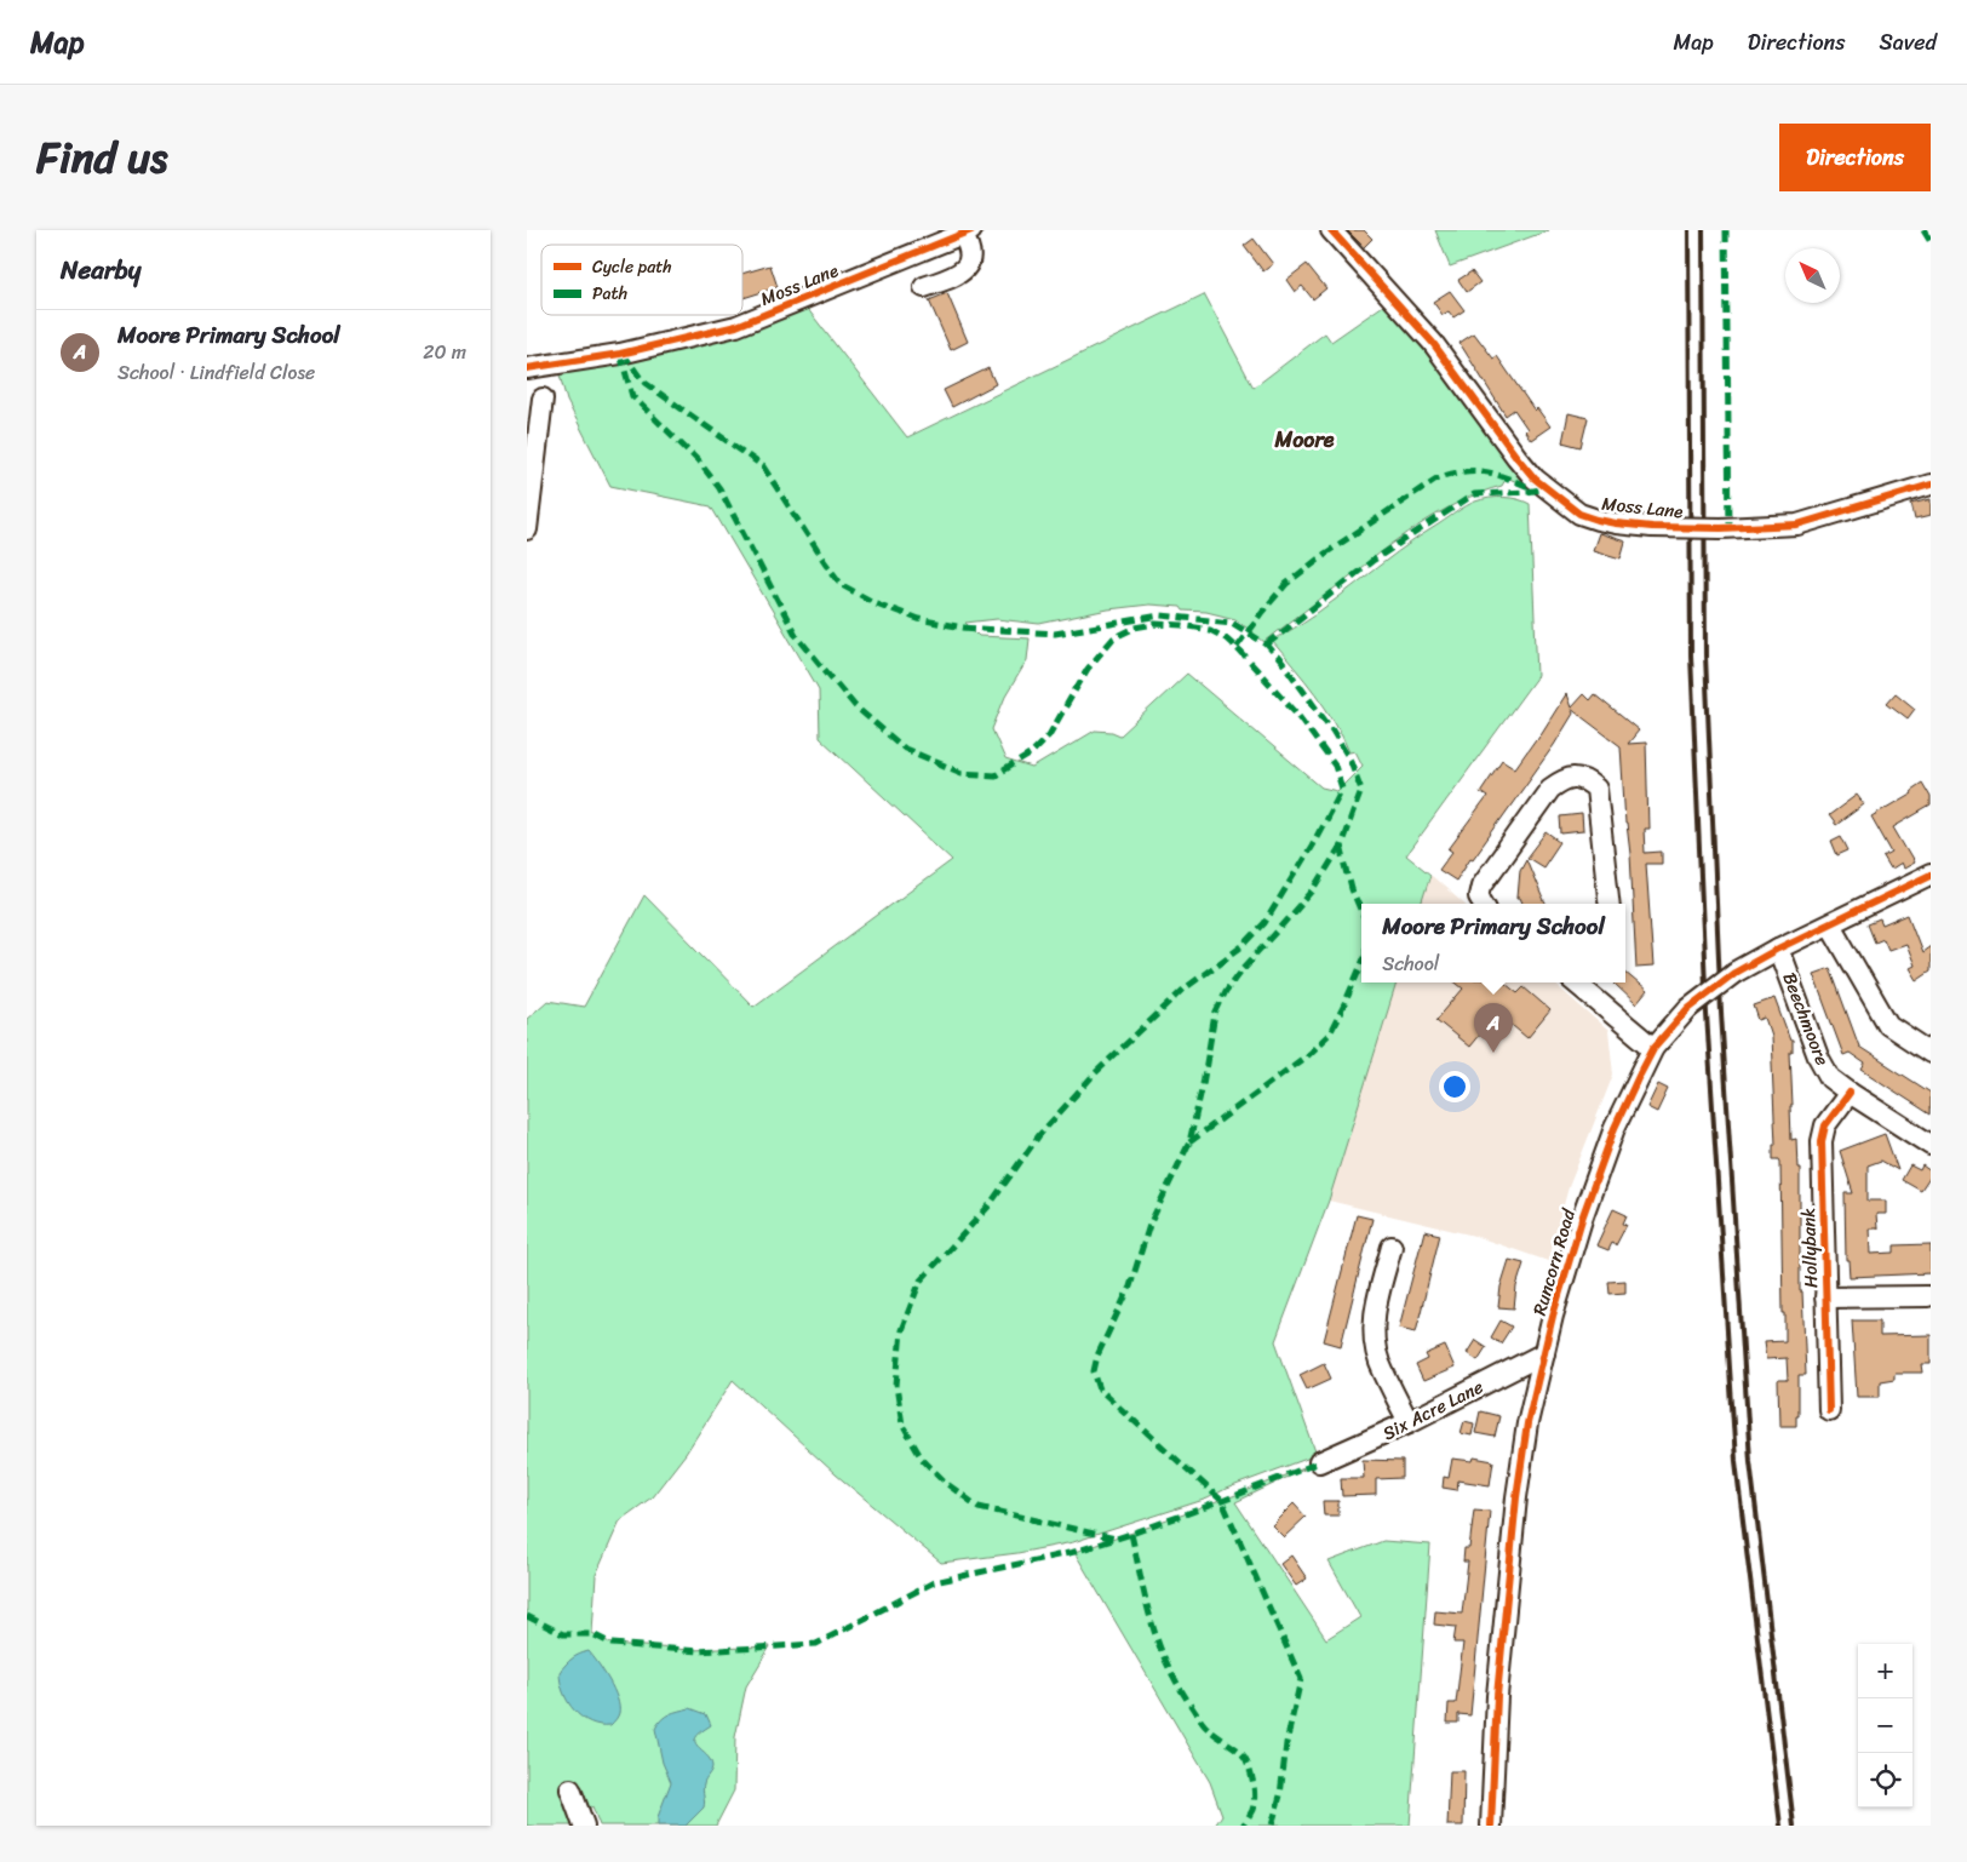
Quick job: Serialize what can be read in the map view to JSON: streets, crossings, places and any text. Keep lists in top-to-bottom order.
{
  "streets": {
    "street": [
      "Moss Lane",
      "Beechmoore",
      "Hollybank",
      "Runcorn Road",
      "Six Acre Lane"
    ]
  },
  "crossings": [
    ["Beechmoore", "Hollybank"],
    ["Beechmoore", "Runcorn Road"],
    ["Runcorn Road", "Six Acre Lane"]
  ],
  "districts": ["Moore"],
  "legend": ["Cycle path", "Path"],
  "north": "top left",
  "page": {
    "header": "Map",
    "nav": ["Map", "Directions", "Saved"],
    "title": "Find us",
    "buttons": "Directions",
    "heading": "Nearby",
    "list": [
      {
        "mark": "A",
        "name": "Moore Primary School",
        "note": "School · Lindfield Close",
        "value": "20 m"
      }
    ],
    "popup": ["Moore Primary School", "School"],
    "pins": "A",
    "map_buttons": ["+", "−"]
  }
}
